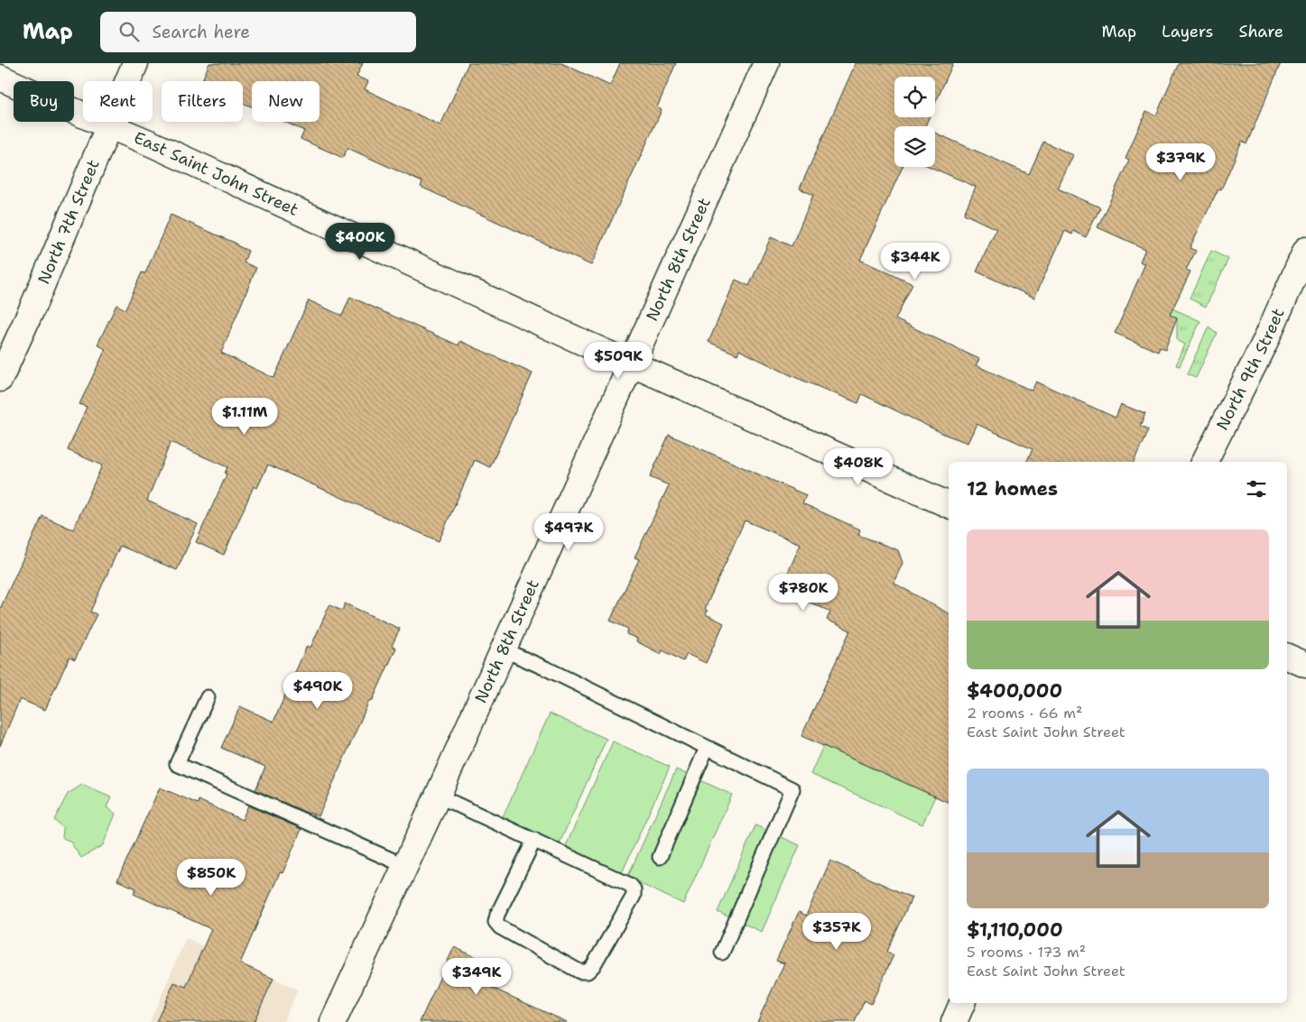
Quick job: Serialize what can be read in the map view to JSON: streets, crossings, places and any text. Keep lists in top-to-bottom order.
{
  "streets": {
    "street": [
      "East Saint John Street",
      "North 7th Street",
      "North 8th Street",
      "North 9th Street"
    ]
  },
  "crossings": [
    ["East Saint John Street", "North 7th Street"],
    ["East Saint John Street", "North 8th Street"]
  ],
  "page": {
    "header": "Map",
    "search": "Search here",
    "nav": ["Map", "Layers", "Share"],
    "chip": [
      "Buy",
      "Rent",
      "Filters",
      "New"
    ],
    "price": [
      "$379K",
      "$400K",
      "$344K",
      "$509K",
      "$1.11M",
      "$408K",
      "$497K",
      "$780K",
      "$490K",
      "$850K",
      "$357K",
      "$349K"
    ],
    "heading": "12 homes",
    "list": [
      {
        "name": "$400,000",
        "note": "2 rooms · 66 m² · East Saint John Street"
      },
      {
        "name": "$1,110,000",
        "note": "5 rooms · 173 m² · East Saint John Street"
      }
    ]
  }
}
